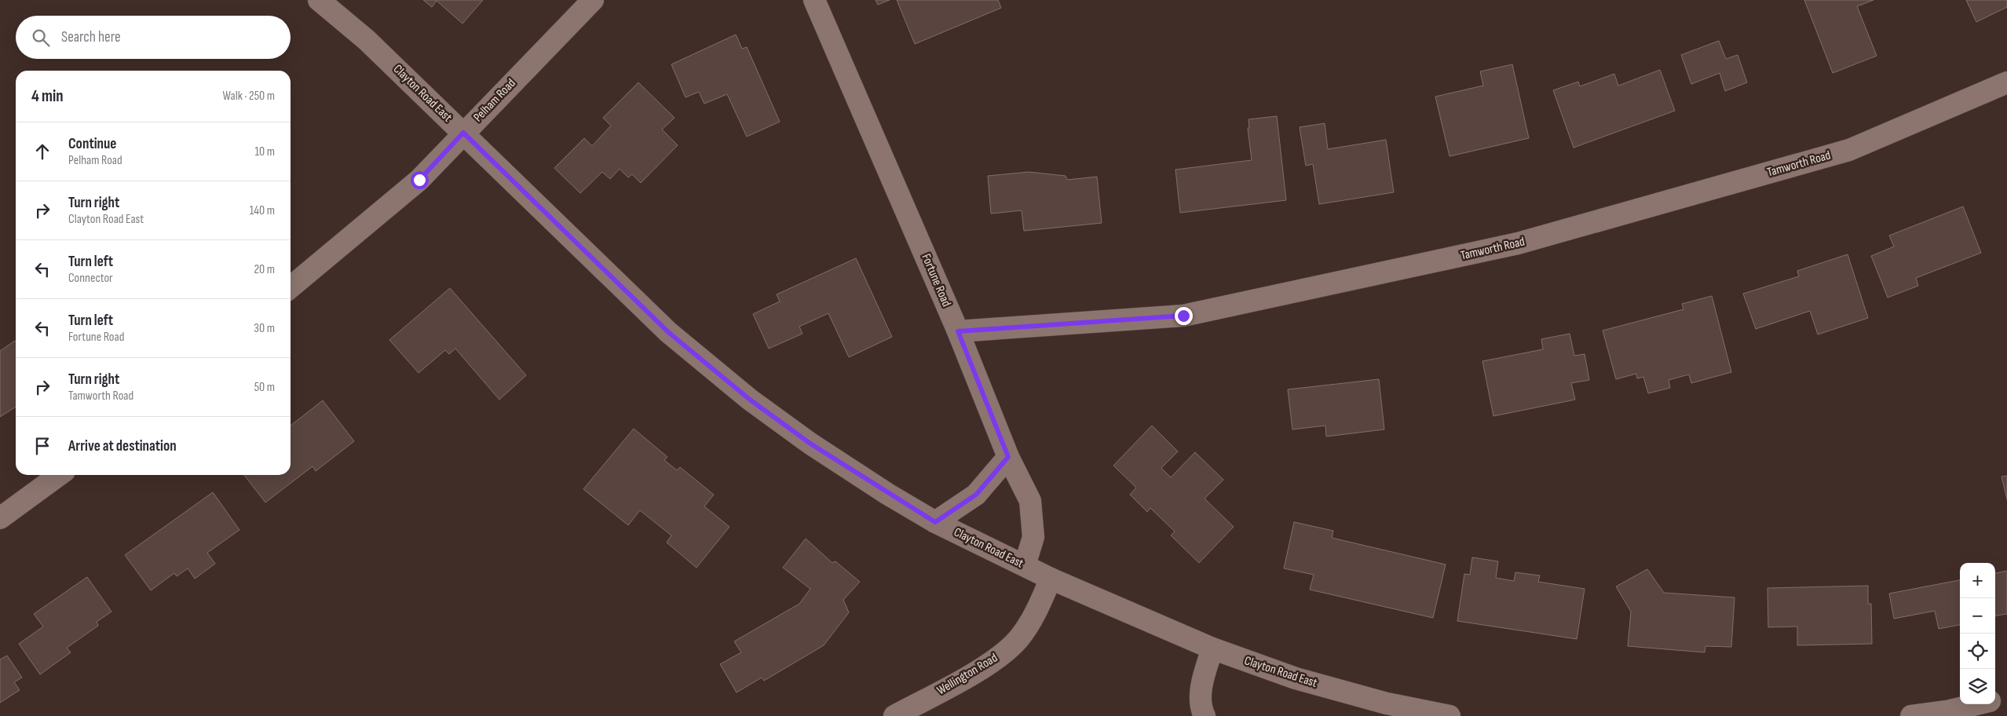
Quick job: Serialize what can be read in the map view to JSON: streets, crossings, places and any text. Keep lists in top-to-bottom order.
{
  "streets": {
    "street": [
      "Clayton Road East",
      "Pelham Road",
      "Tamworth Road",
      "Fortune Road",
      "Wellington Road"
    ]
  },
  "crossings": [
    ["Clayton Road East", "Pelham Road"],
    ["Clayton Road East", "Fortune Road"],
    ["Clayton Road East", "Wellington Road"],
    ["Tamworth Road", "Fortune Road"]
  ],
  "page": {
    "search": "Search here",
    "heading": ["4 min", "Walk · 250 m"],
    "list": [
      ["Continue", "Pelham Road", "10 m"],
      ["Turn right", "Clayton Road East", "140 m"],
      ["Turn left", "Connector", "20 m"],
      ["Turn left", "Fortune Road", "30 m"],
      ["Turn right", "Tamworth Road", "50 m"],
      "Arrive at destination"
    ],
    "map_buttons": ["+", "−"]
  }
}
